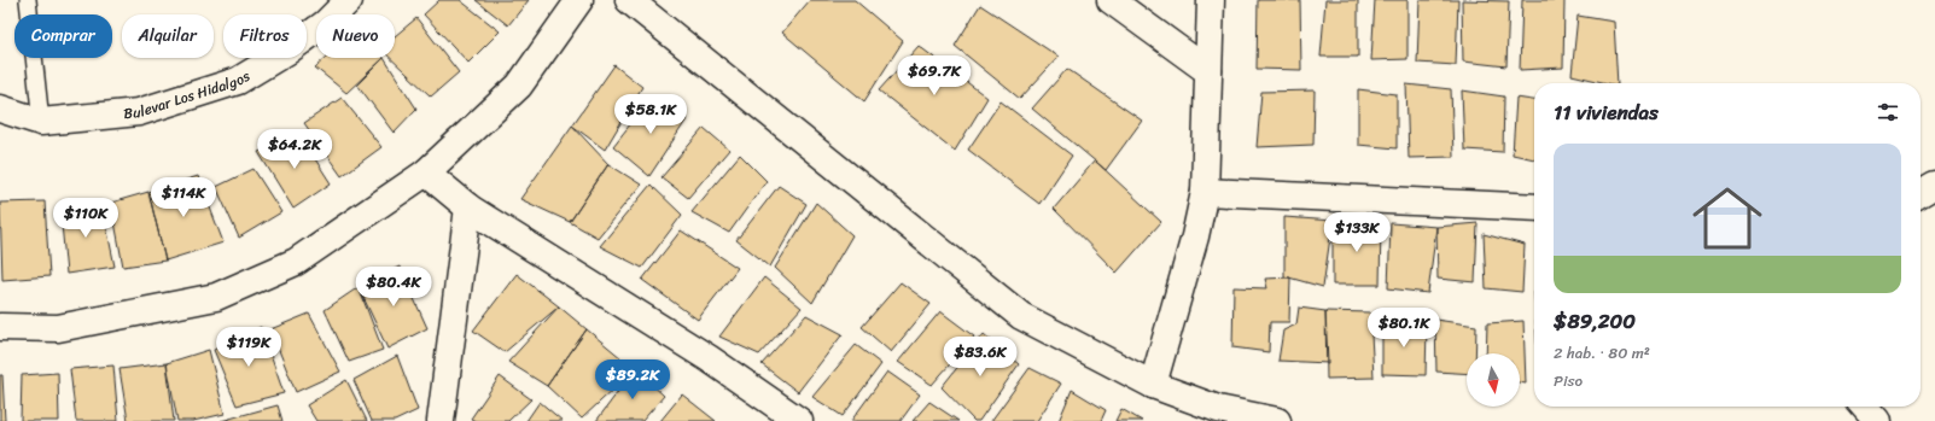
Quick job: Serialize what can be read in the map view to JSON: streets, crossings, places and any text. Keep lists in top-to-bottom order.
{
  "streets": {
    "street": ["Bulevar Los Hidalgos"]
  },
  "north": "bottom",
  "page": {
    "chip": [
      "Comprar",
      "Alquilar",
      "Filtros",
      "Nuevo"
    ],
    "price": [
      "$69.7K",
      "$58.1K",
      "$64.2K",
      "$114K",
      "$110K",
      "$133K",
      "$80.4K",
      "$80.1K",
      "$119K",
      "$83.6K",
      "$89.2K"
    ],
    "heading": "11 viviendas",
    "list": [
      {
        "name": "$89,200",
        "note": "2 hab. · 80 m² · Piso"
      }
    ]
  }
}
